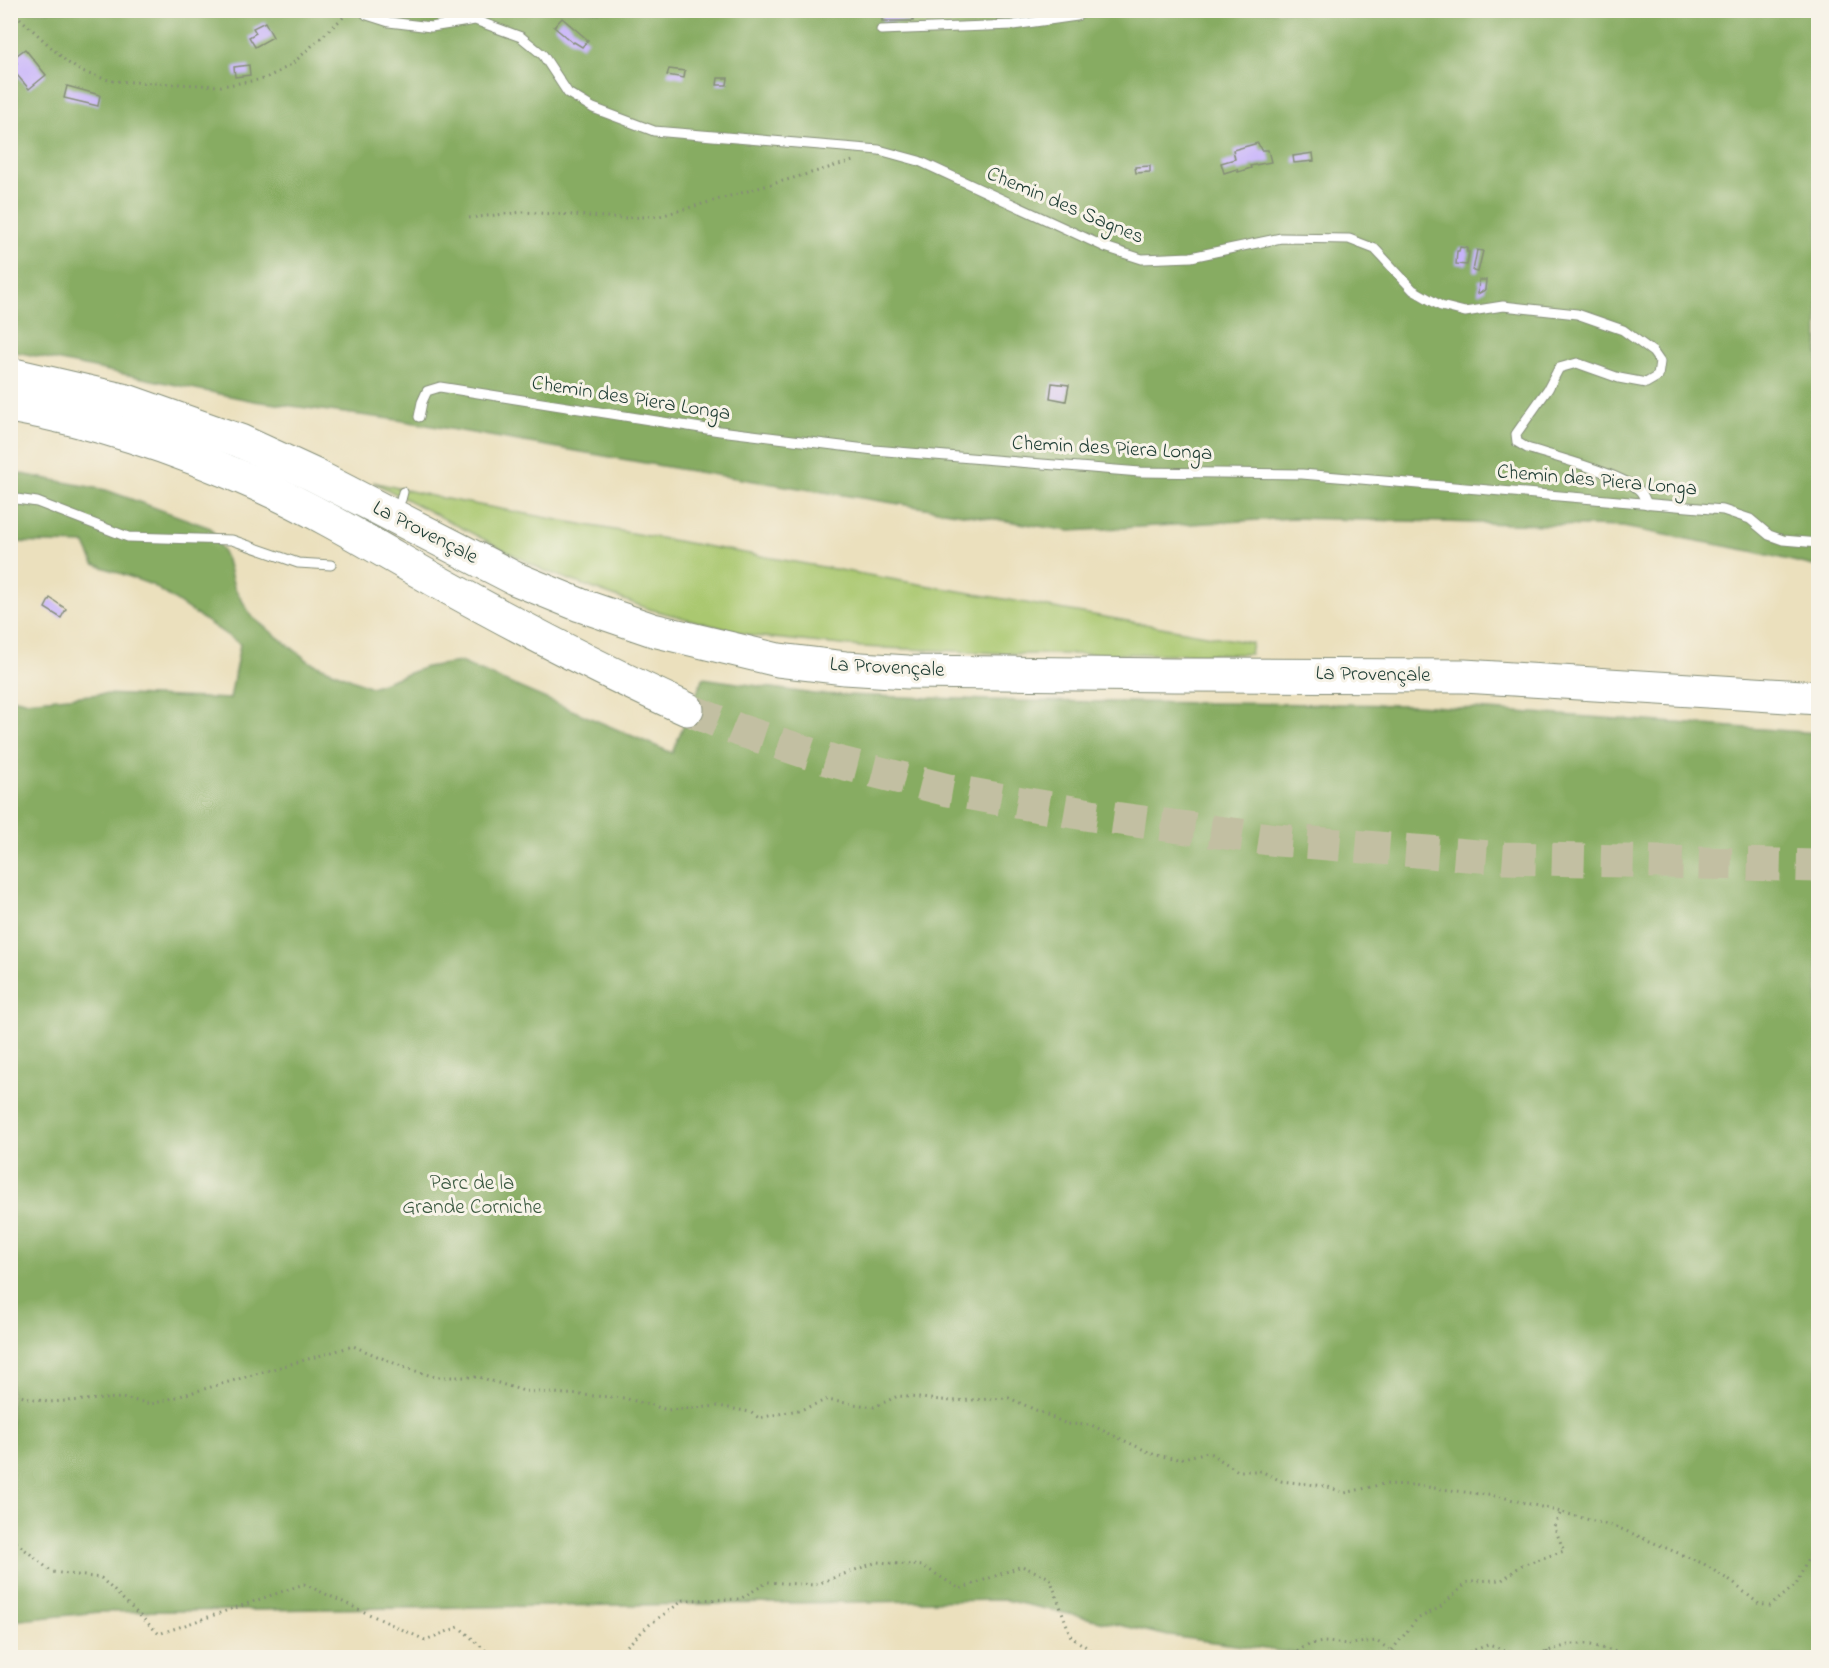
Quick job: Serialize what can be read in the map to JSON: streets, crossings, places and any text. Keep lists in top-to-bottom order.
{
  "streets": {
    "highway": ["La Provençale"],
    "lane": ["Chemin des Sagnes", "Chemin des Piera Longa"]
  },
  "crossings": [
    ["Chemin des Sagnes", "Chemin des Piera Longa"]
  ],
  "parks": ["Parc de la Grande Corniche"]
}
